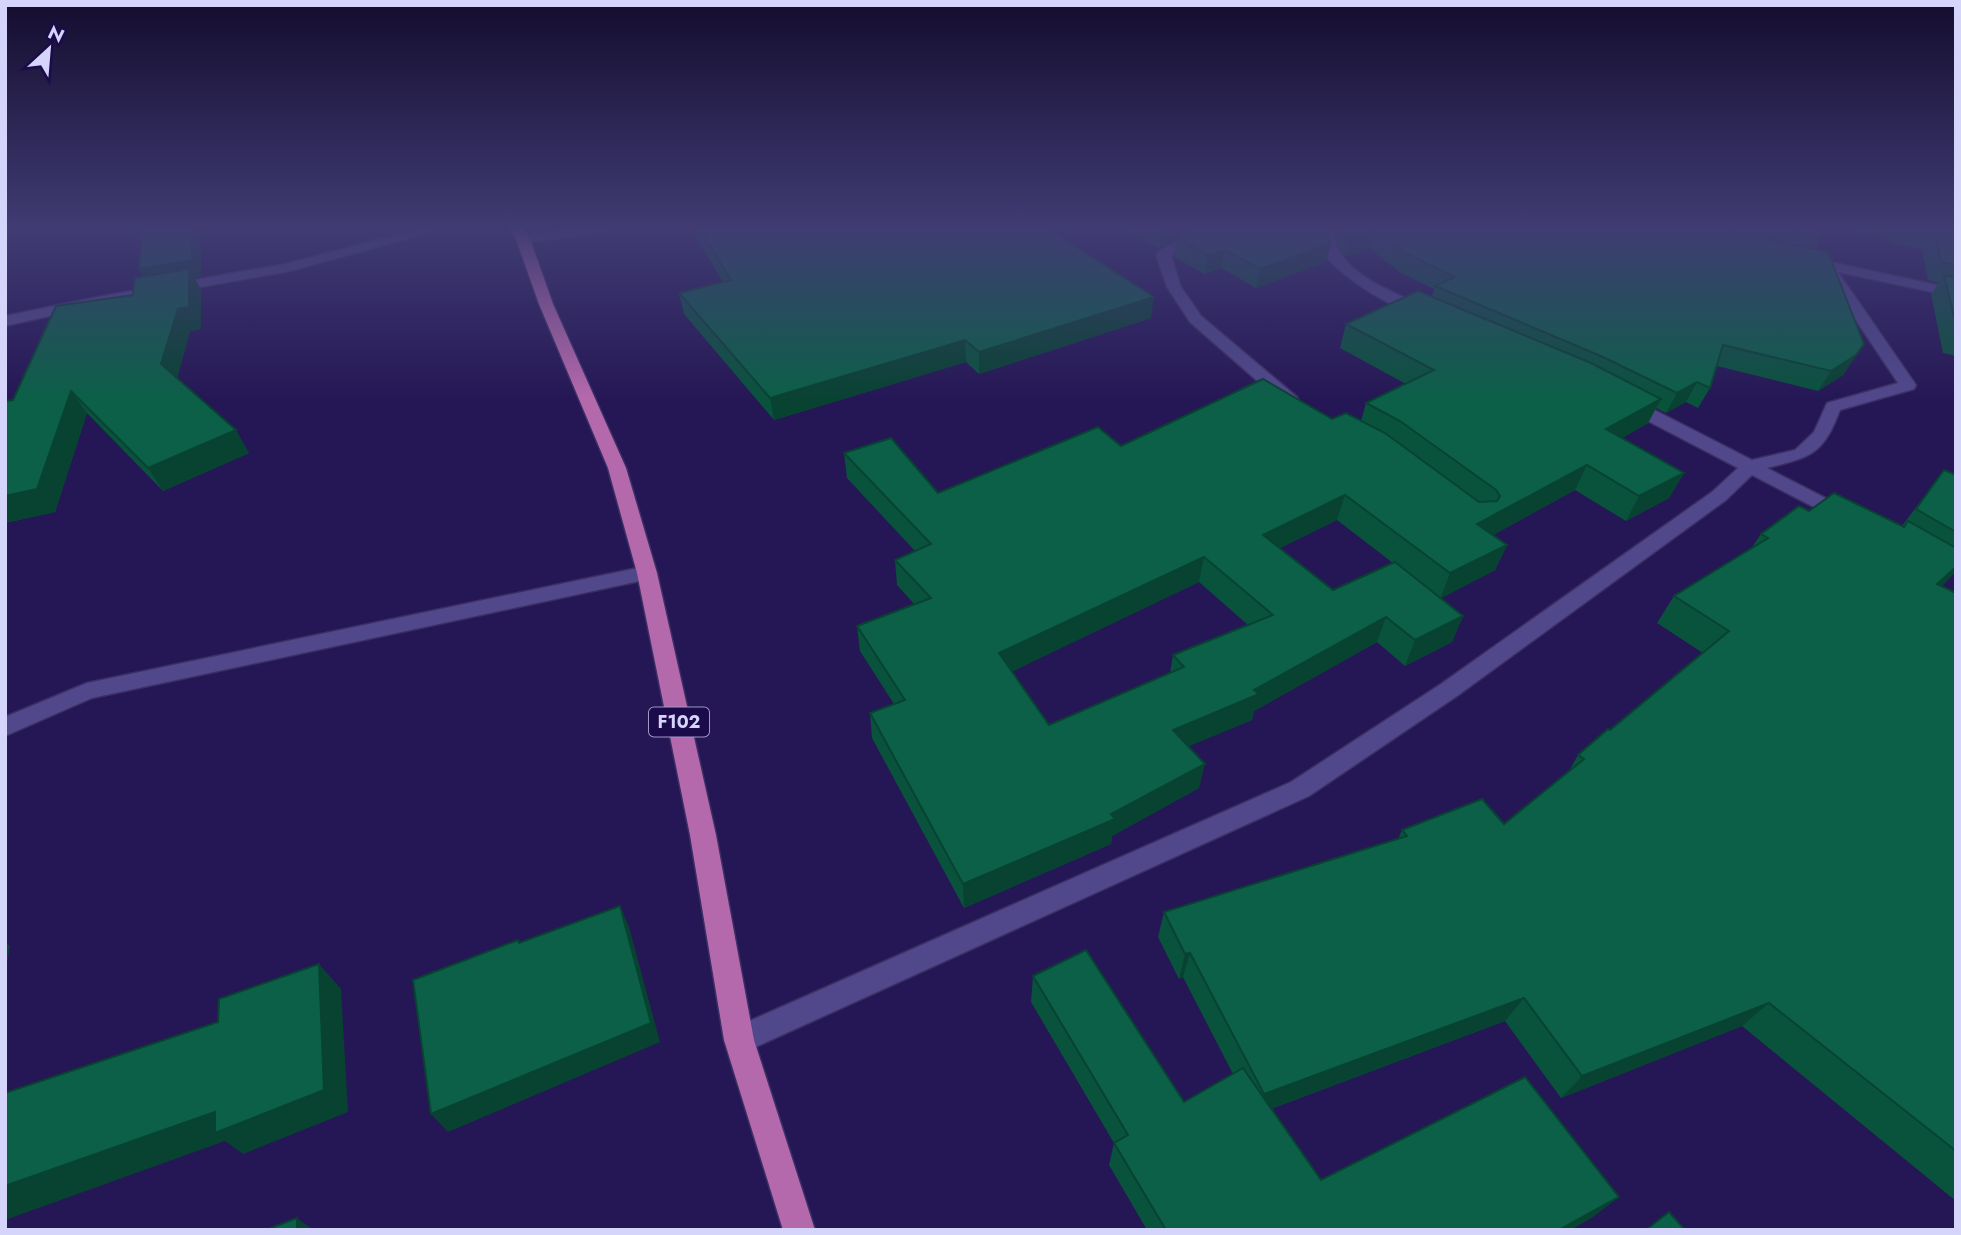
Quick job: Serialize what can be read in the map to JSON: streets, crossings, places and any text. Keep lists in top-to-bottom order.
{
  "streets": {
    "main road": ["F102"]
  },
  "north": "top right"
}
